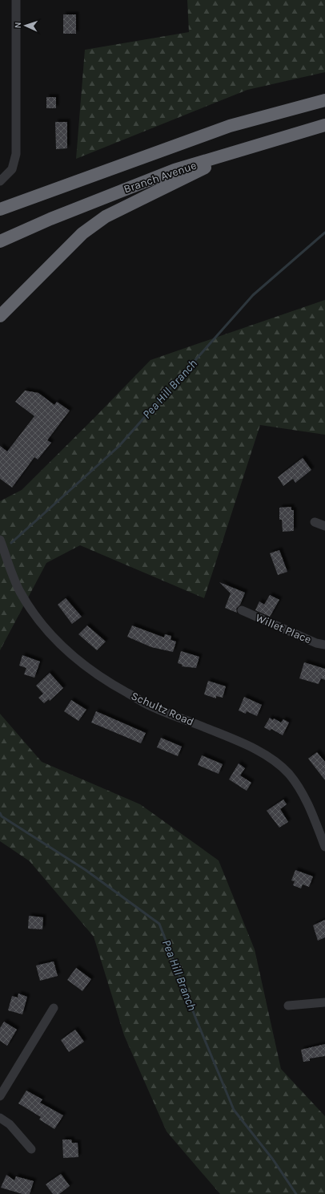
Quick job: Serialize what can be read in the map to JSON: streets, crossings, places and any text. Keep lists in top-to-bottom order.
{
  "streets": {
    "highway": ["Branch Avenue"],
    "street": ["Willet Place", "Schultz Road"]
  },
  "water": ["Pea Hill Branch"],
  "north": "left"
}
